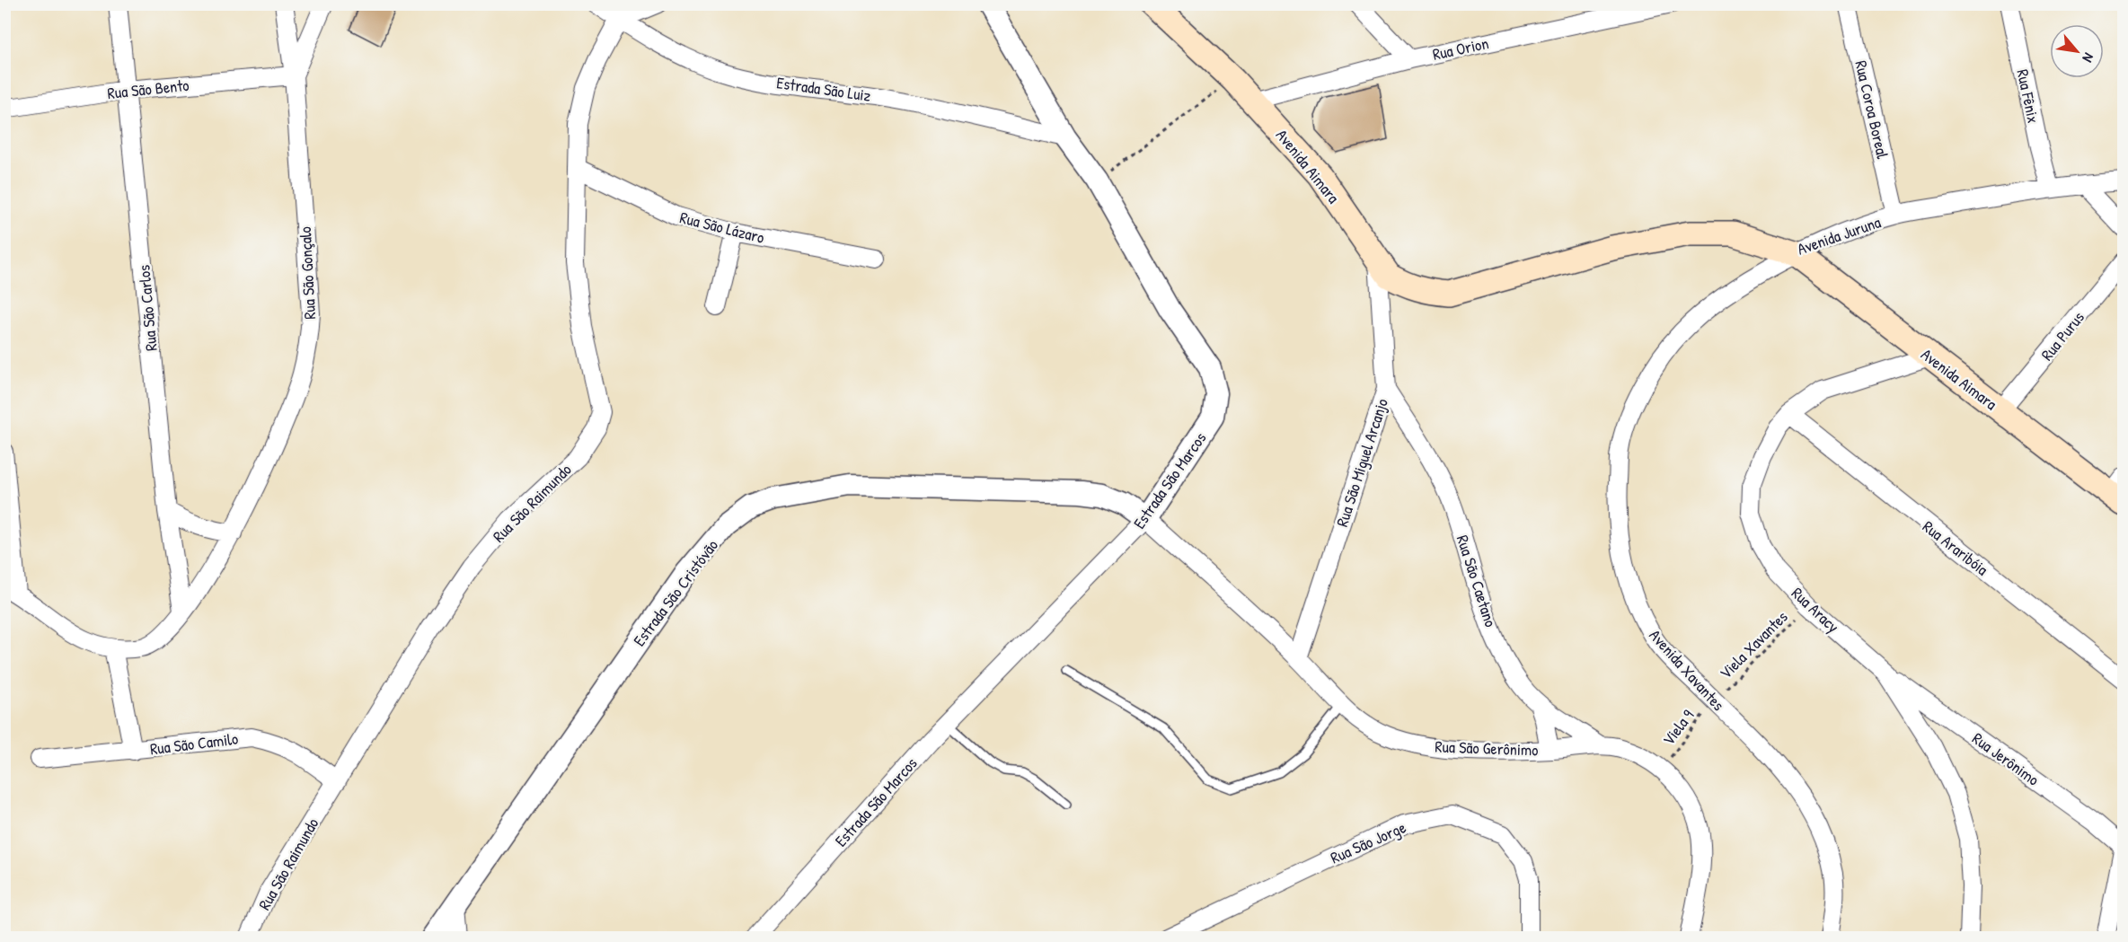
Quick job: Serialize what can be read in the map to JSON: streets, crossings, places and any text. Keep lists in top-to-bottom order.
{
  "streets": {
    "main road": ["Avenida Aimara", "Avenida Juruna"],
    "street": [
      "Rua Orion",
      "Rua São Bento",
      "Estrada São Luiz",
      "Rua Fênix",
      "Rua Coroa Boreal",
      "Rua São Lázaro",
      "Rua São Gonçalo",
      "Rua São Carlos",
      "Rua Purus",
      "Rua São Miguel Arcanjo",
      "Estrada São Marcos",
      "Rua São Raimundo",
      "Rua Araribóia",
      "Rua São Caetano",
      "Estrada São Cristóvão",
      "Rua Aracy",
      "Avenida Xavantes",
      "Rua São Camilo",
      "Rua São Gerônimo",
      "Rua Jerônimo",
      "Rua São Jorge"
    ],
    "path": ["Viela Xavantes", "Viela 9"]
  },
  "crossings": [
    ["Rua Orion", "Avenida Aimara"],
    ["Rua São Bento", "Rua São Gonçalo"],
    ["Rua São Bento", "Rua São Carlos"],
    ["Estrada São Luiz", "Estrada São Marcos"],
    ["Estrada São Luiz", "Rua São Raimundo"],
    ["Rua Fênix", "Avenida Juruna"],
    ["Rua Coroa Boreal", "Avenida Juruna"],
    ["Avenida Aimara", "Avenida Juruna"],
    ["Avenida Aimara", "Rua Purus"],
    ["Avenida Aimara", "Rua São Miguel Arcanjo"],
    ["Avenida Aimara", "Rua Aracy"],
    ["Avenida Aimara", "Avenida Xavantes"],
    ["Rua São Lázaro", "Rua São Raimundo"],
    ["Avenida Juruna", "Rua São Miguel Arcanjo"],
    ["Avenida Juruna", "Avenida Xavantes"],
    ["Rua São Gonçalo", "Rua São Carlos"],
    ["Rua São Miguel Arcanjo", "Rua São Caetano"],
    ["Rua São Miguel Arcanjo", "Rua São Gerônimo"],
    ["Estrada São Marcos", "Estrada São Cristóvão"],
    ["Estrada São Marcos", "Rua São Gerônimo"],
    ["Rua São Raimundo", "Rua São Camilo"],
    ["Rua Araribóia", "Rua Aracy"],
    ["Rua São Caetano", "Rua São Gerônimo"],
    ["Estrada São Cristóvão", "Rua São Gerônimo"],
    ["Rua Aracy", "Viela Xavantes"],
    ["Rua Aracy", "Rua Jerônimo"],
    ["Viela Xavantes", "Avenida Xavantes"],
    ["Viela Xavantes", "Viela 9"],
    ["Avenida Xavantes", "Viela 9"],
    ["Viela 9", "Rua São Gerônimo"]
  ],
  "north": "bottom right"
}
